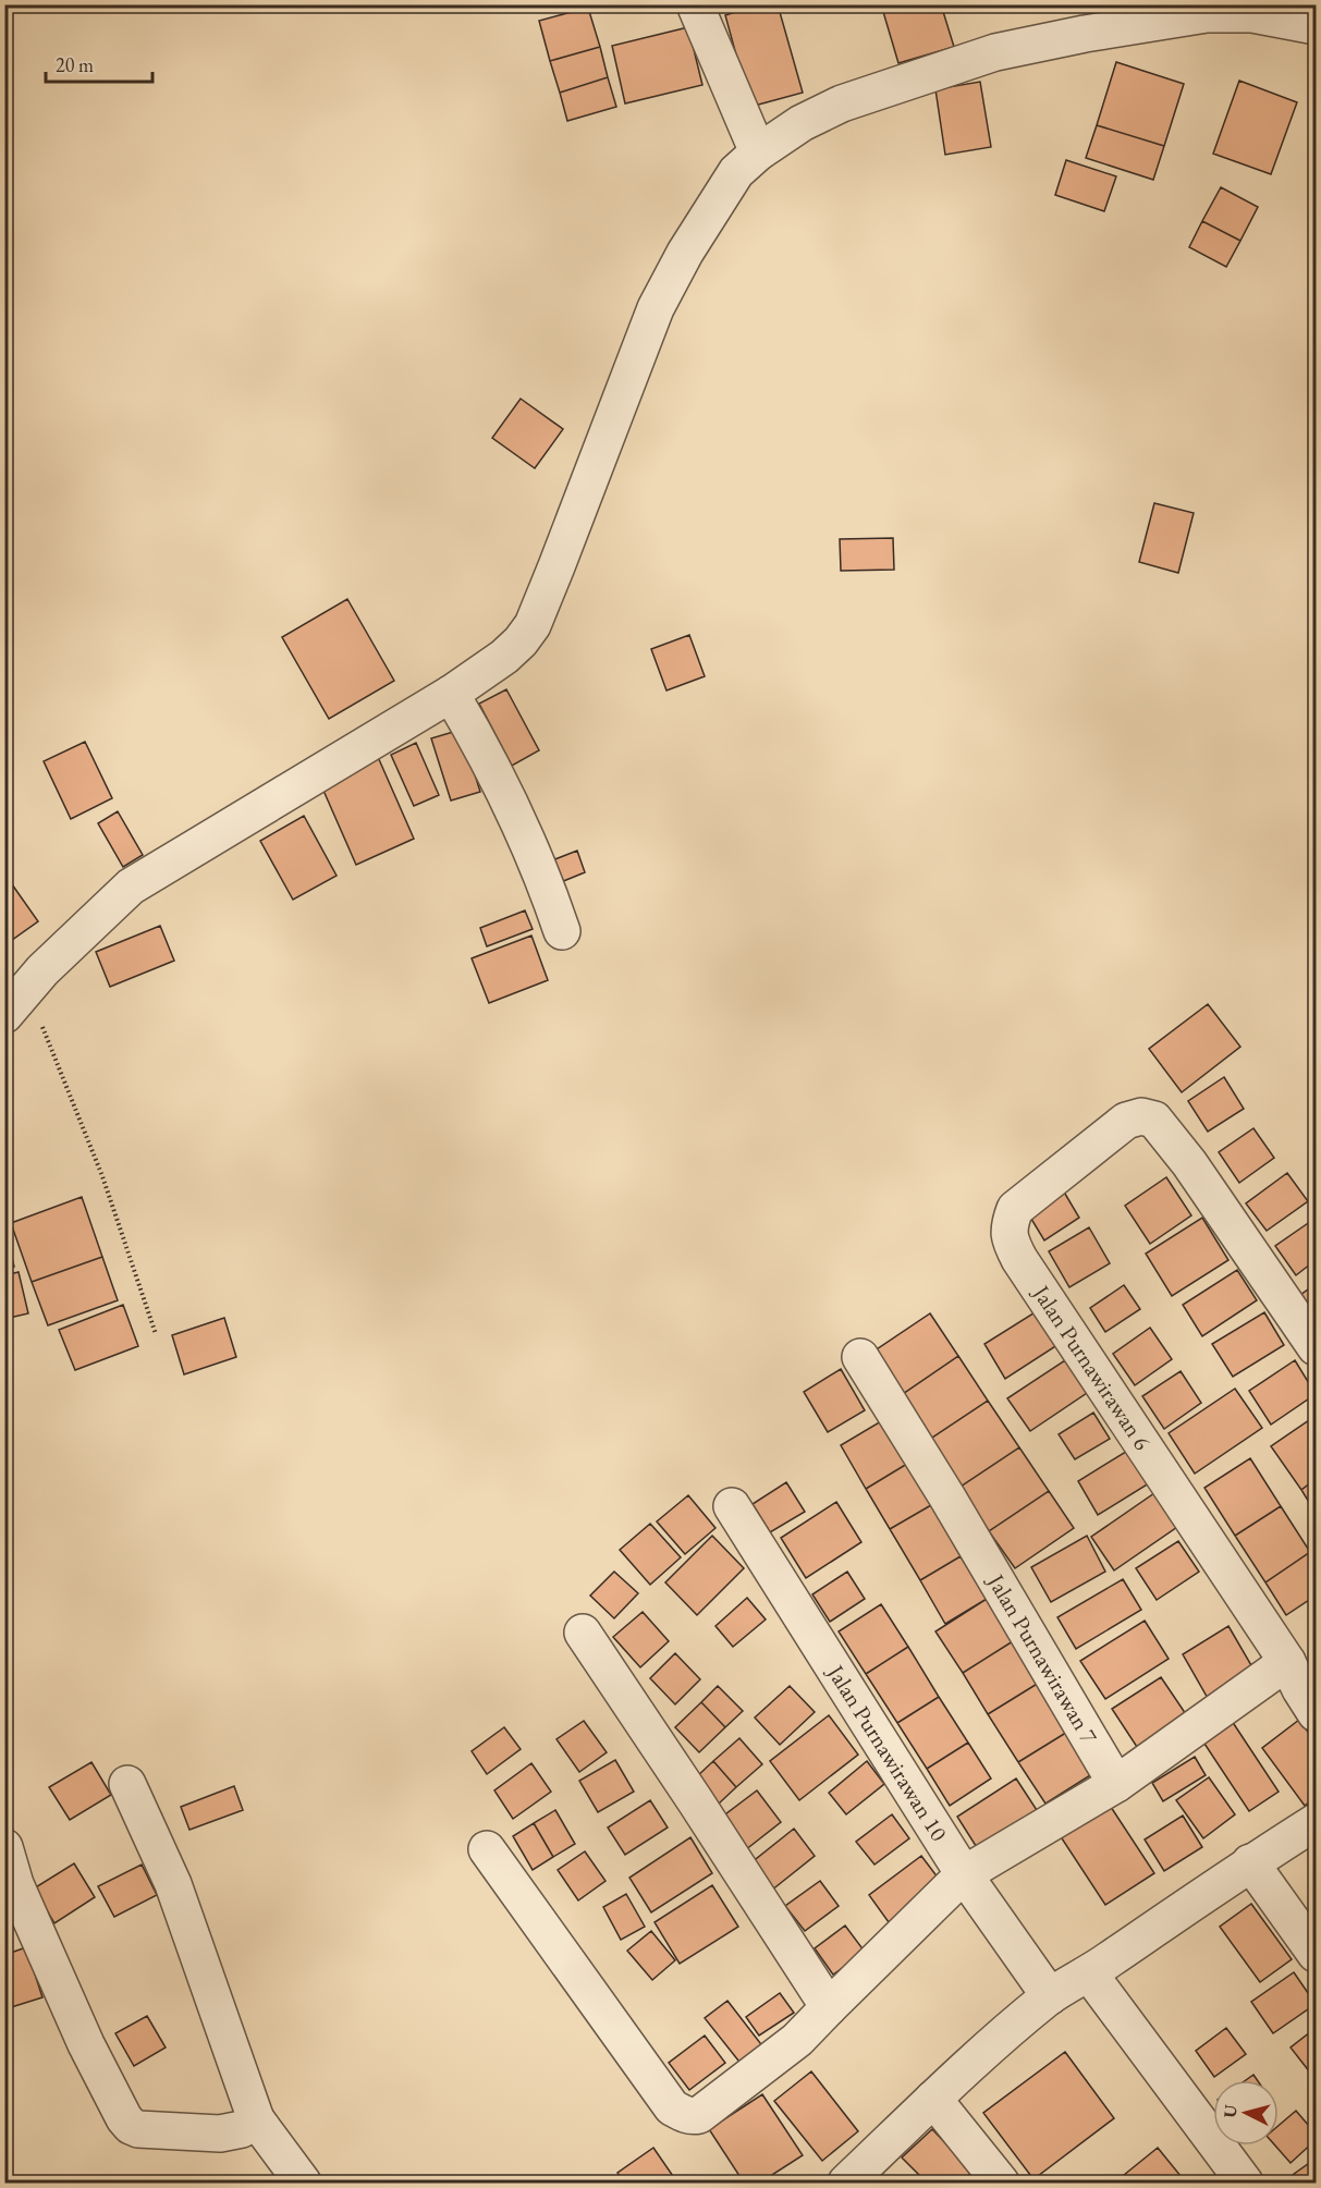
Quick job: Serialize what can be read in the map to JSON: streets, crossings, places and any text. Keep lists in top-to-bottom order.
{
  "streets": {
    "street": ["Jalan Purnawirawan 6", "Jalan Purnawirawan 7", "Jalan Purnawirawan 10"]
  },
  "scale_bar": "20 m",
  "north": "left"
}
